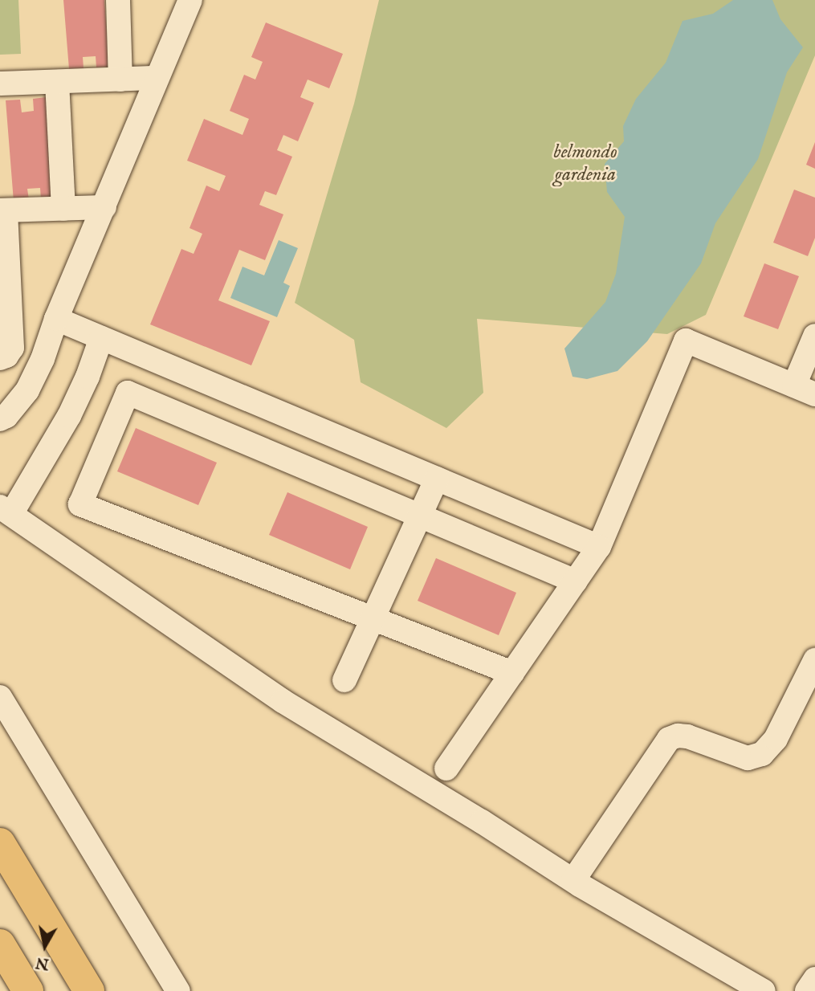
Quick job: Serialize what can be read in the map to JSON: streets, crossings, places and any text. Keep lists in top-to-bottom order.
{
  "parks": ["belmondo gardenia"],
  "north": "bottom"
}
